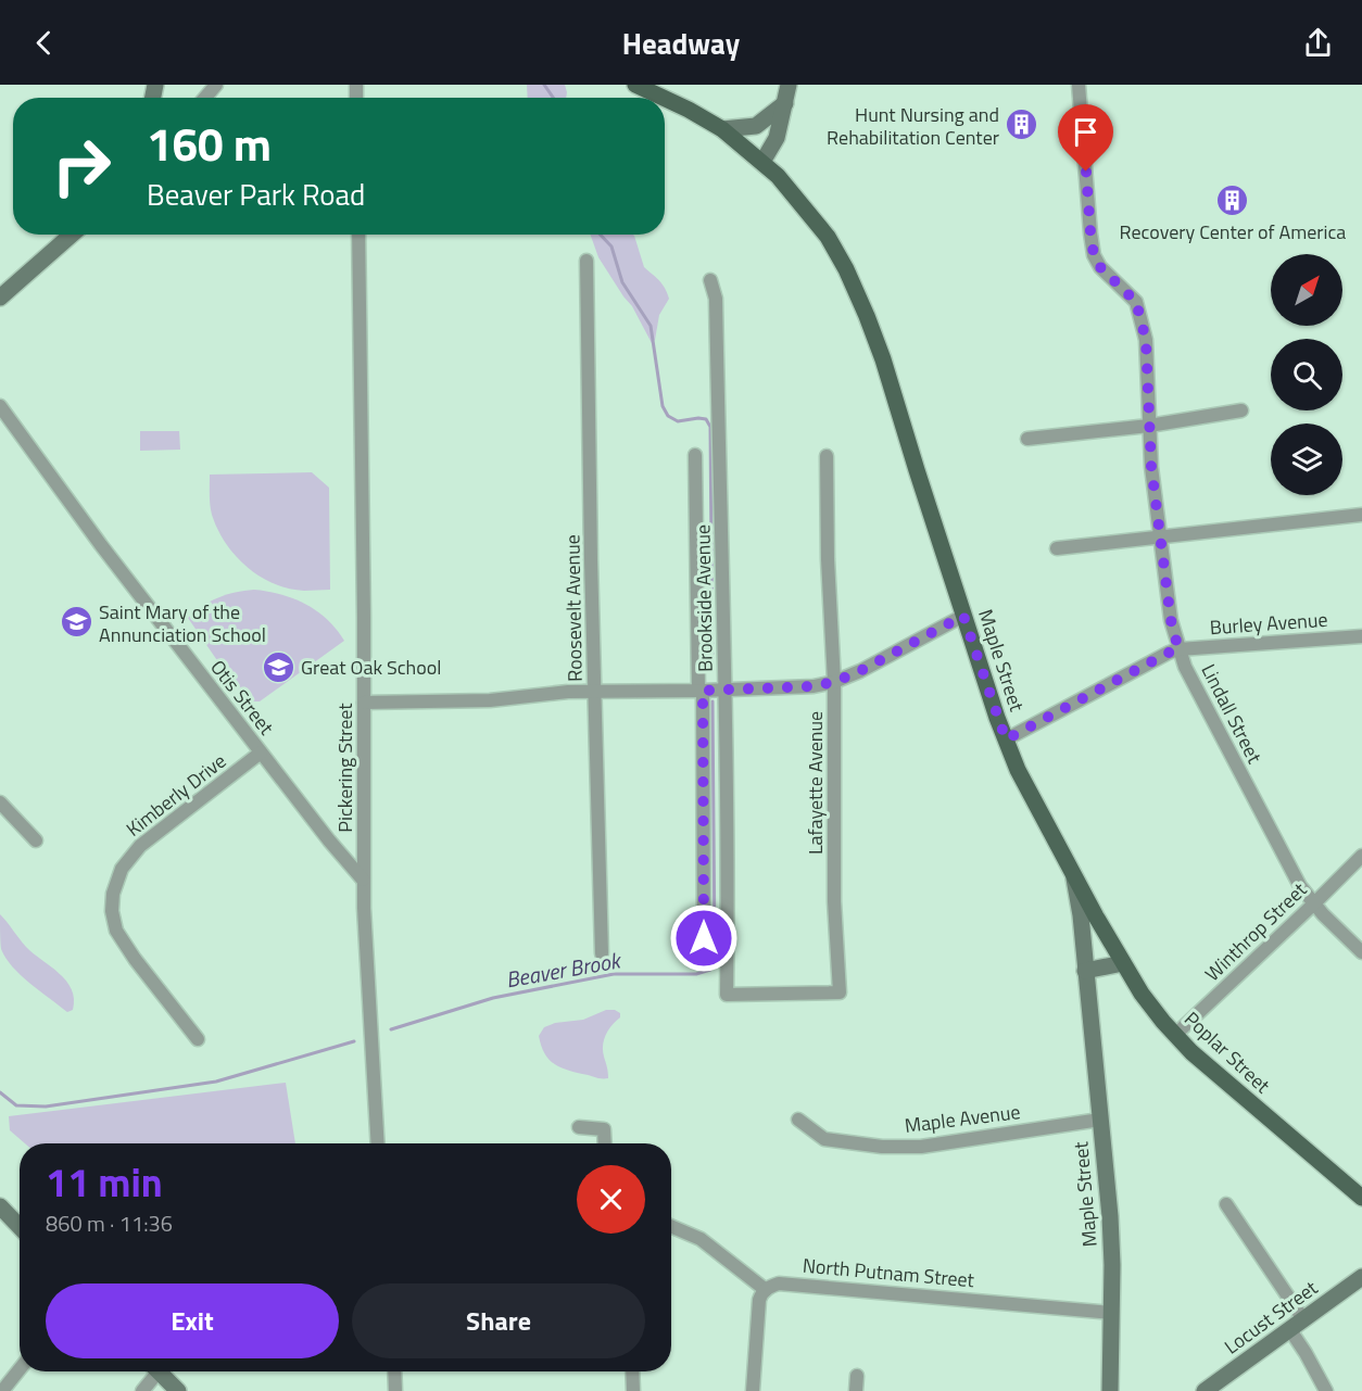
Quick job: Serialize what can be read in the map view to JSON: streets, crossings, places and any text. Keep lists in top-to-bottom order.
{
  "streets": {
    "main road": ["Maple Street", "Poplar Street", "Locust Street"],
    "street": [
      "Brookside Avenue",
      "Roosevelt Avenue",
      "Burley Avenue",
      "Otis Street",
      "Lindall Street",
      "Pickering Street",
      "Lafayette Avenue",
      "Kimberly Drive",
      "Winthrop Street",
      "Maple Avenue",
      "North Putnam Street"
    ]
  },
  "crossings": [
    ["Brookside Avenue", "Lafayette Avenue"],
    ["Burley Avenue", "Maple Street"],
    ["Burley Avenue", "Lindall Street"],
    ["Maple Street", "Poplar Street"],
    ["Maple Street", "Maple Avenue"],
    ["Maple Street", "North Putnam Street"],
    ["Otis Street", "Pickering Street"],
    ["Otis Street", "Kimberly Drive"],
    ["Lindall Street", "Winthrop Street"],
    ["Winthrop Street", "Poplar Street"]
  ],
  "water": ["Beaver Brook"],
  "places": {
    "building": ["Hunt Nursing and Rehabilitation Center", "Recovery Center of America"],
    "school or university": ["Saint Mary of the Annunciation School", "Great Oak School"]
  },
  "north": "top right",
  "page": {
    "header": "Headway",
    "turn": ["160 m", "Beaver Park Road"],
    "heading": ["11 min", "860 m · 11:36"],
    "buttons": ["Exit", "Share"]
  }
}
